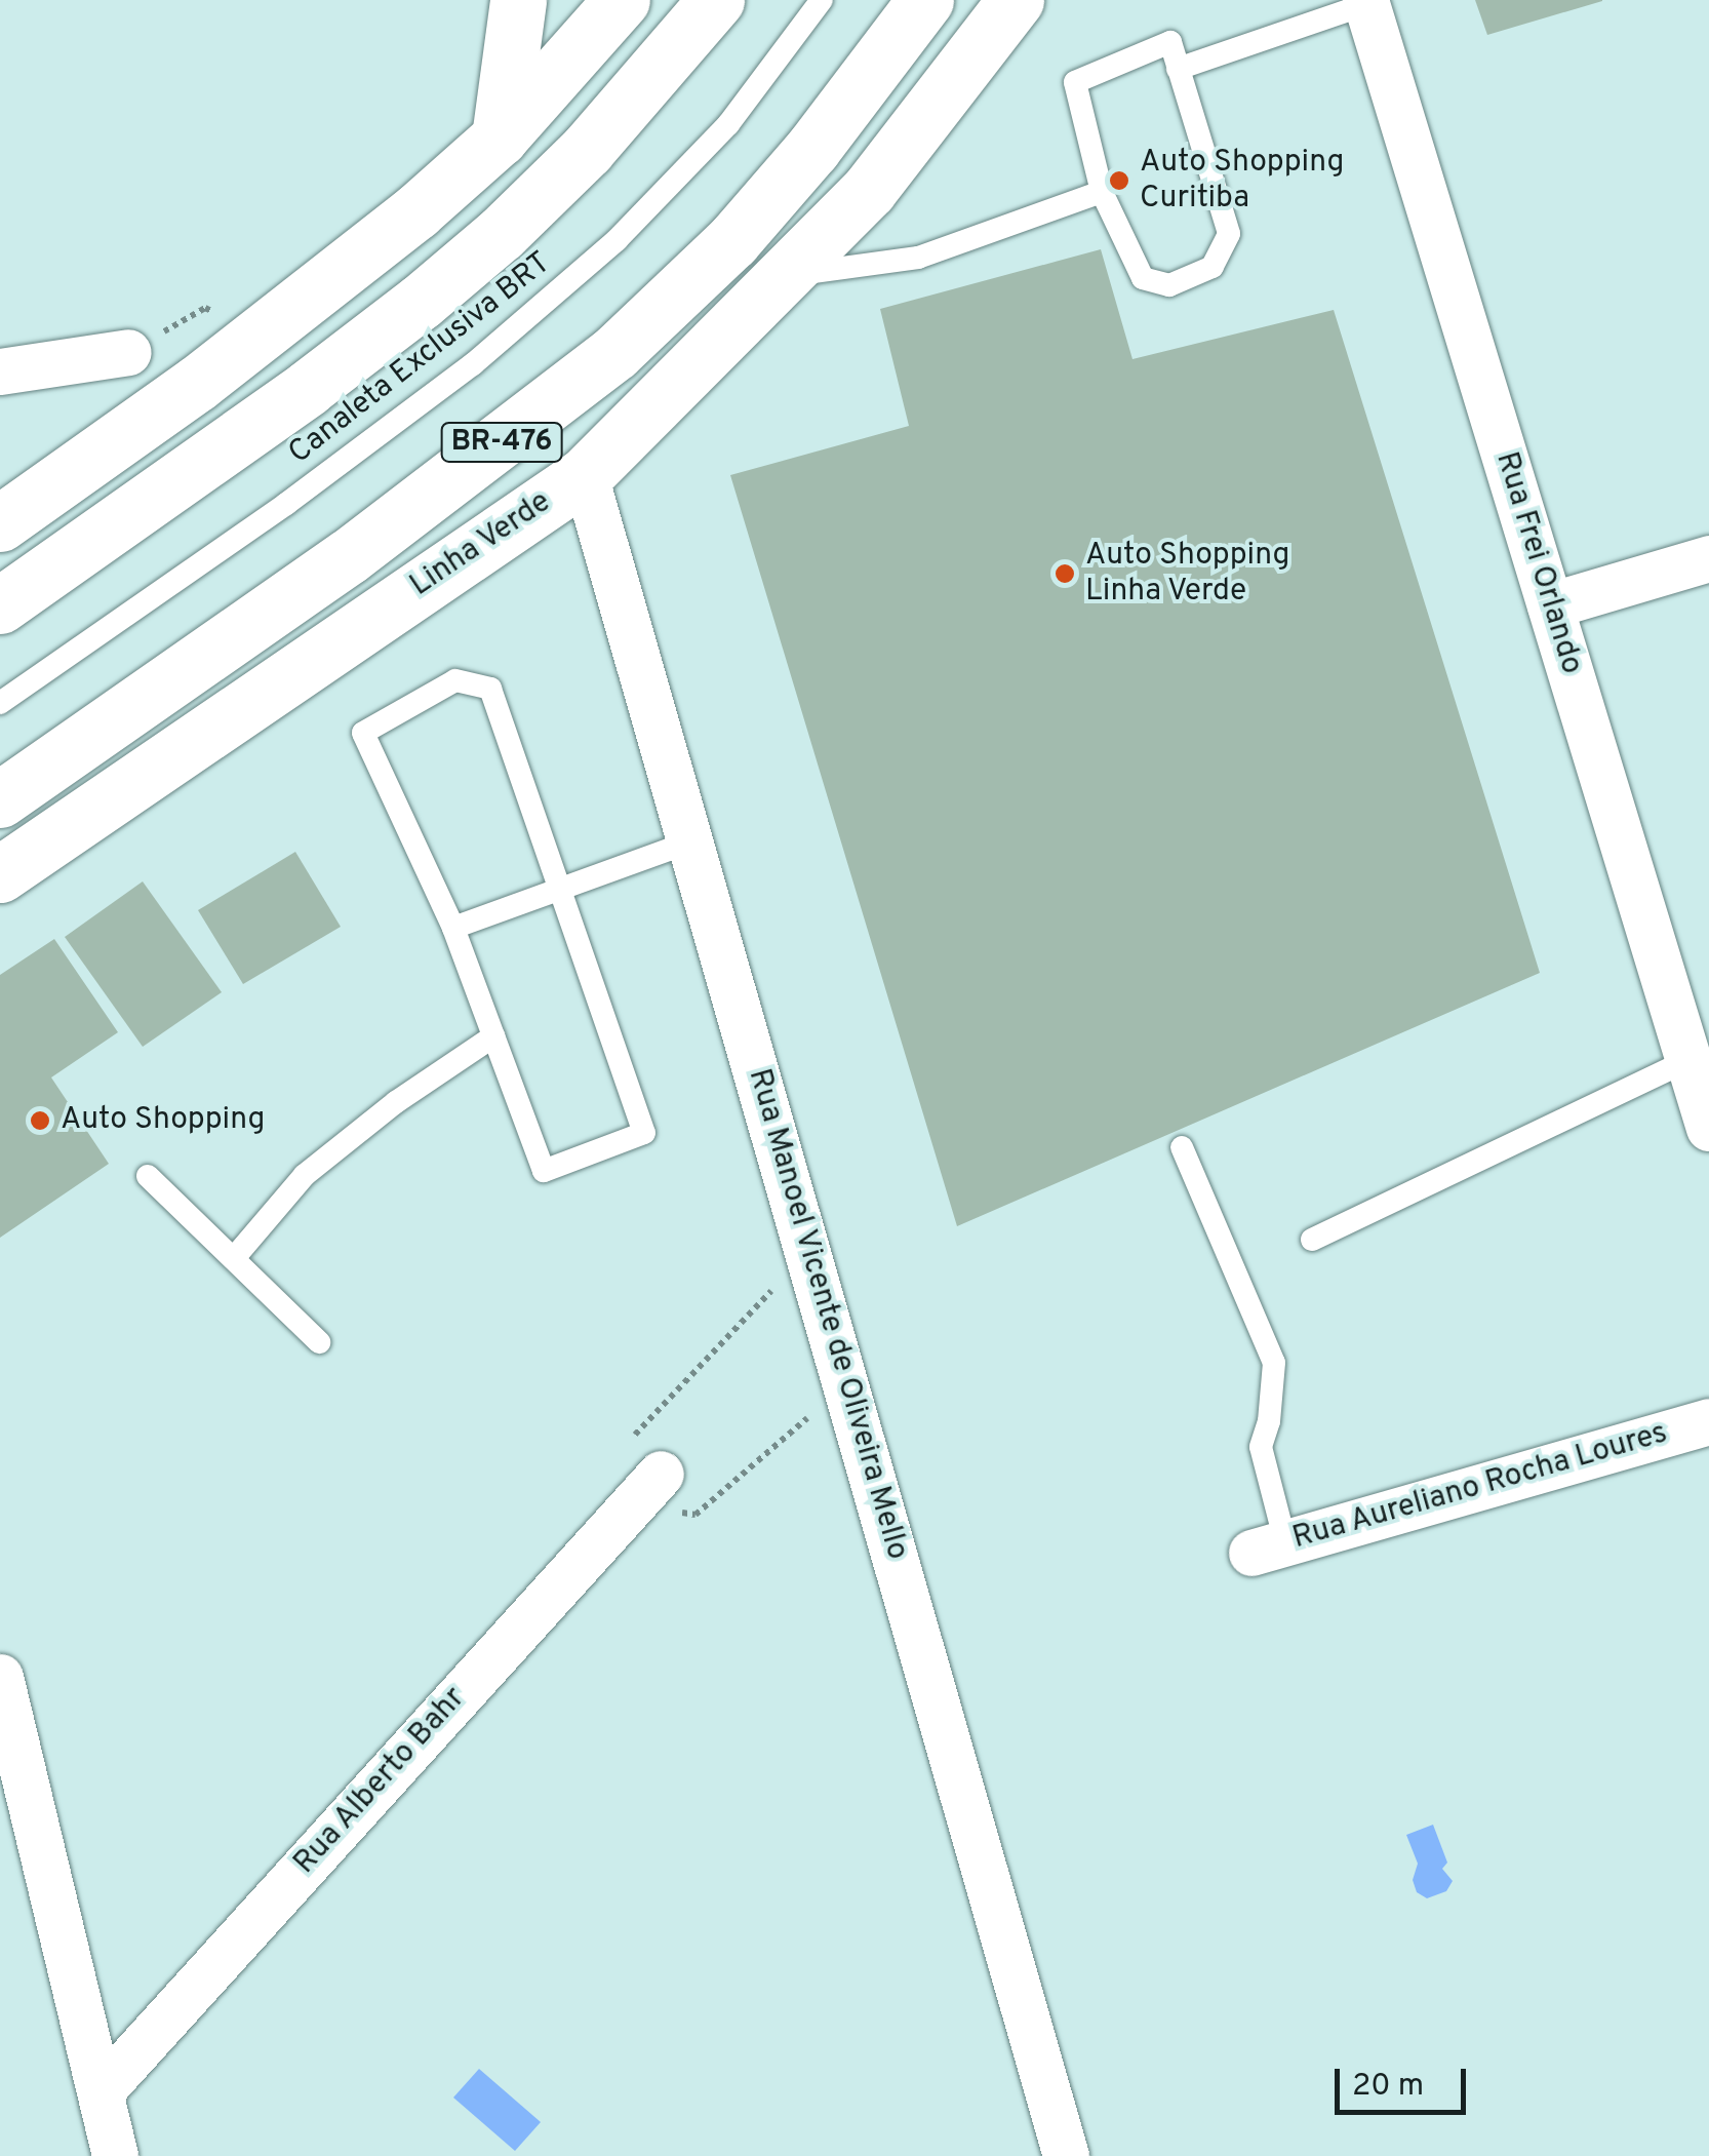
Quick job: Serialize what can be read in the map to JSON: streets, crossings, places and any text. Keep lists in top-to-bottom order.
{
  "streets": {
    "main road": ["BR-476", "Linha Verde"],
    "street": [
      "Rua Frei Orlando",
      "Rua Manoel Vicente de Oliveira Mello",
      "Rua Aureliano Rocha Loures",
      "Rua Alberto Bahr"
    ],
    "lane": ["Canaleta Exclusiva BRT"]
  },
  "crossings": [
    ["Linha Verde", "Rua Manoel Vicente de Oliveira Mello"]
  ],
  "places": ["Auto Shopping Curitiba", "Auto Shopping Linha Verde", "Auto Shopping"],
  "scale_bar": "20 m"
}
